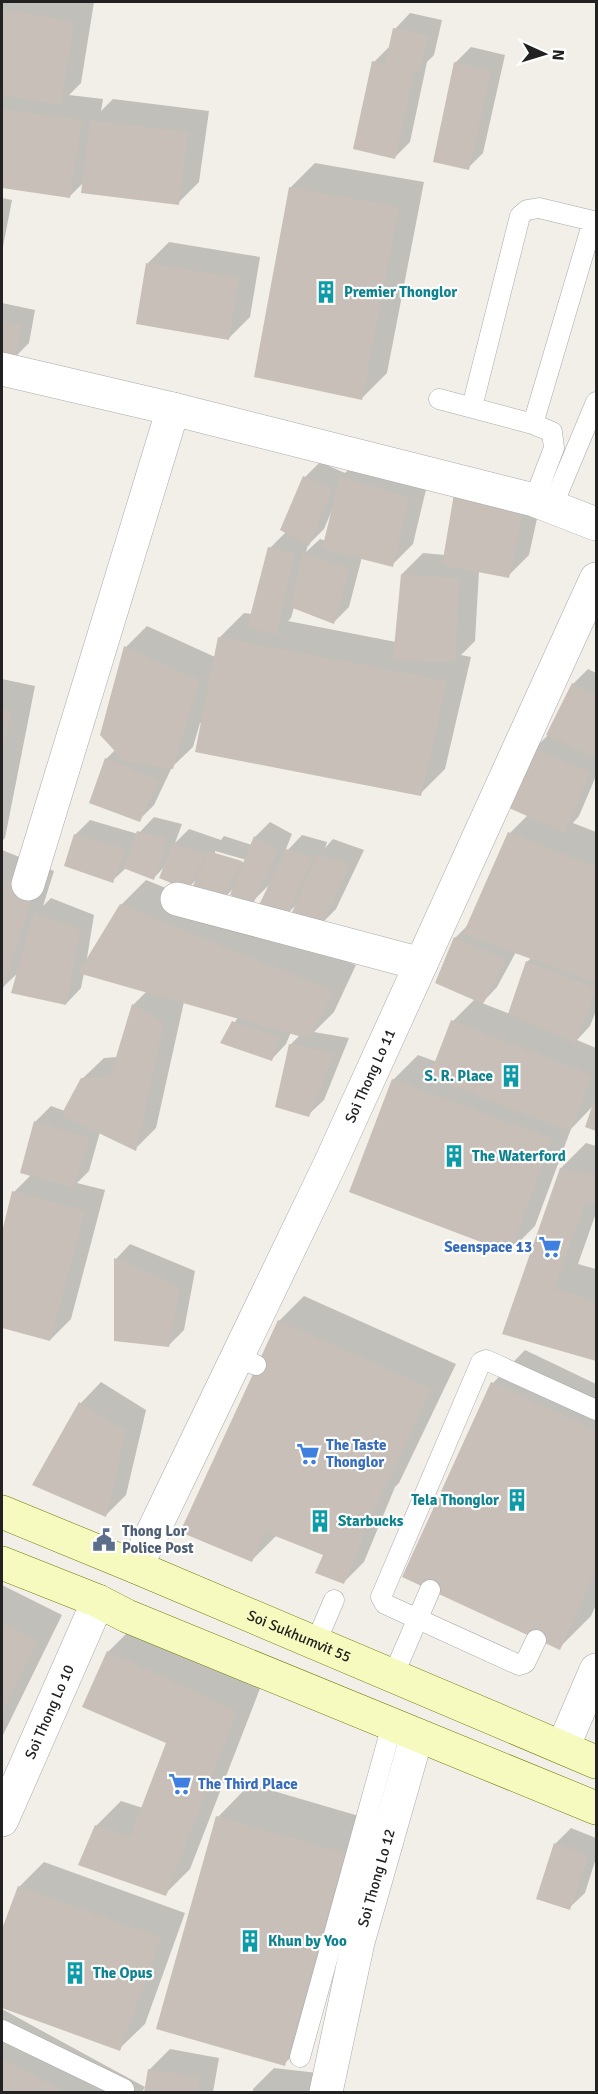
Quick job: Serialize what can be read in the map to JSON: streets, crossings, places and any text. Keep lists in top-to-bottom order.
{
  "streets": {
    "main road": ["Soi Sukhumvit 55"],
    "street": ["Soi Thong Lo 11", "Soi Thong Lo 10", "Soi Thong Lo 12"]
  },
  "crossings": [
    ["Soi Thong Lo 11", "Soi Sukhumvit 55"]
  ],
  "places": {
    "building": [
      "Premier Thonglor",
      "S. R. Place",
      "The Waterford",
      "Tela Thonglor",
      "Starbucks",
      "Khun by Yoo",
      "The Opus"
    ],
    "supermarket": ["Seenspace 13", "The Taste Thonglor", "The Third Place"],
    "public building": ["Thong Lor Police Post"]
  },
  "north": "right"
}
